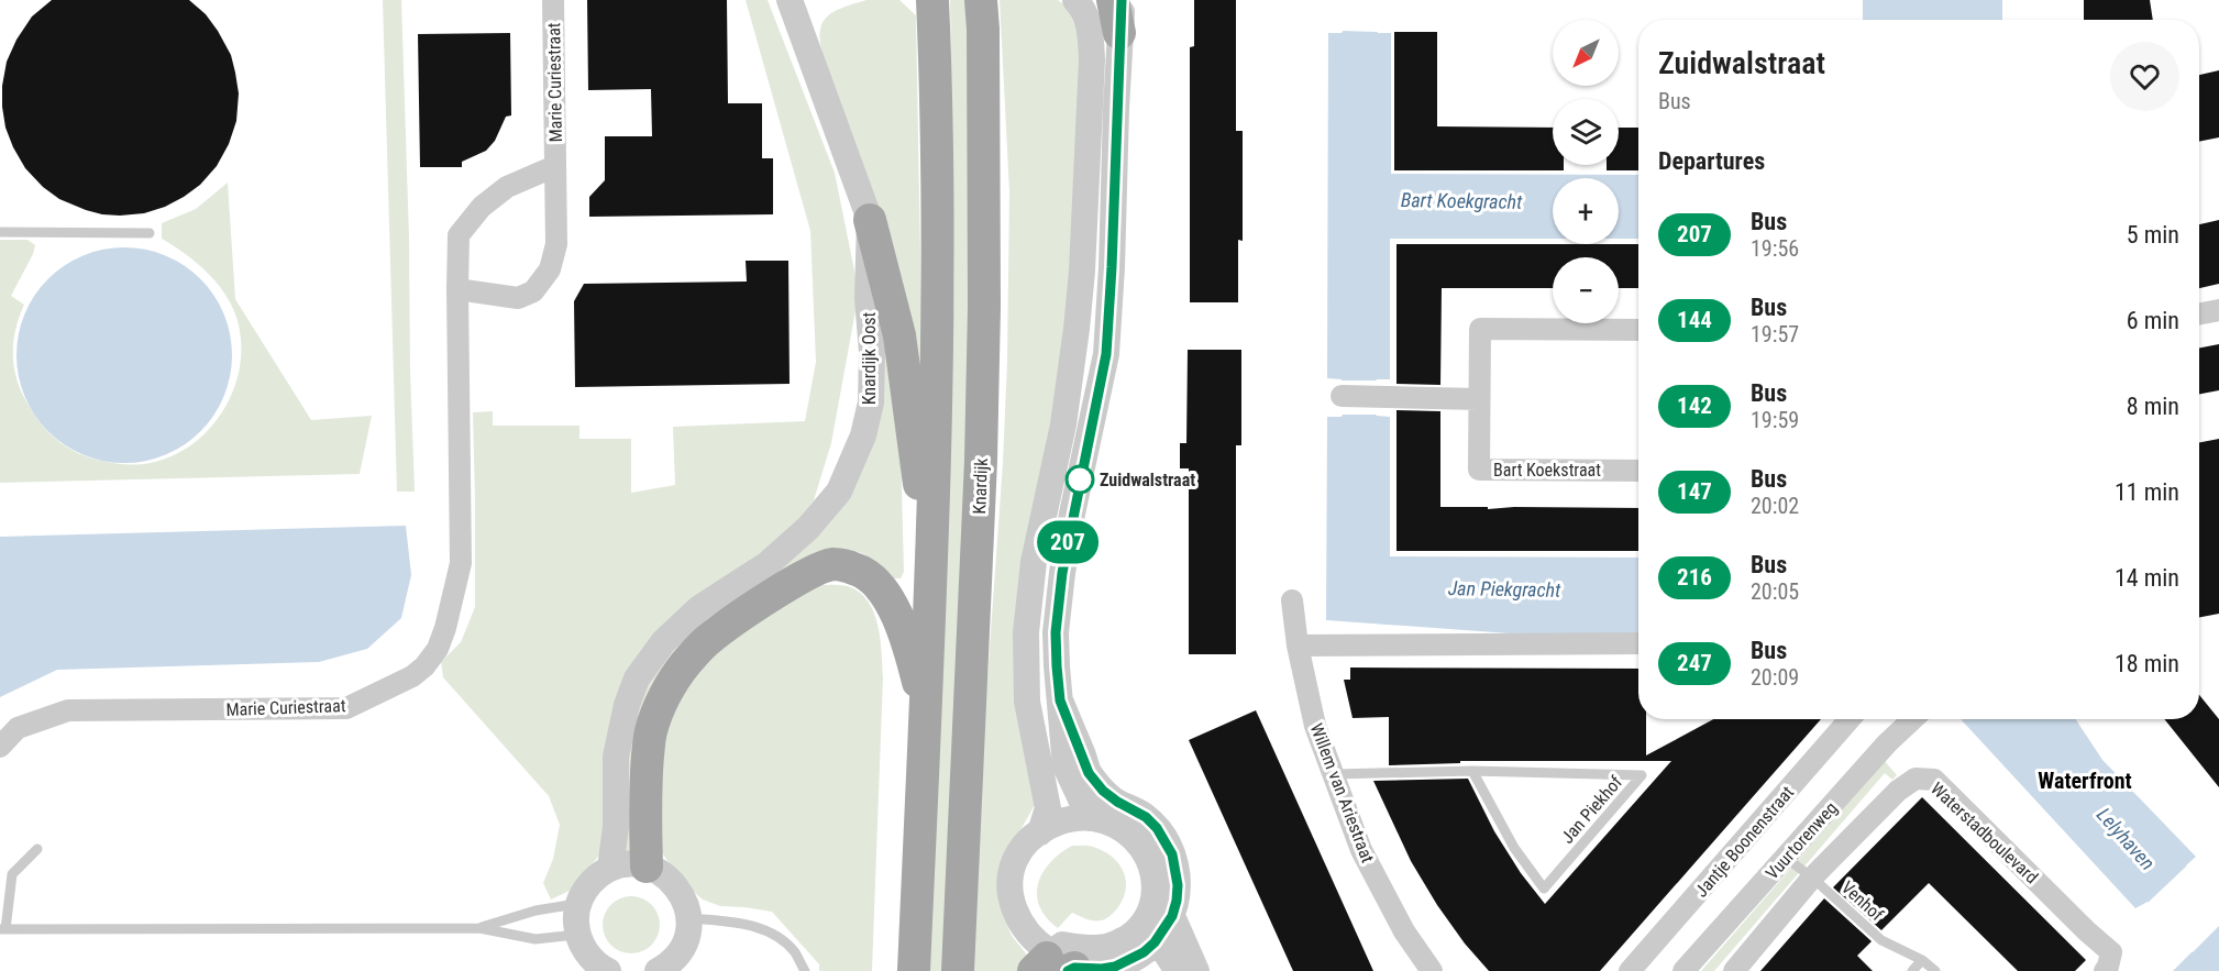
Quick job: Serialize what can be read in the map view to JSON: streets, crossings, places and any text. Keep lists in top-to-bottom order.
{
  "streets": {
    "main road": ["Knardijk"],
    "street": [
      "Marie Curiestraat",
      "Knardijk Oost",
      "Bart Koekstraat",
      "Willem van Ariestraat",
      "Waterstadboulevard",
      "Vuurtorenweg",
      "Jantje Boonenstraat"
    ],
    "lane": ["Jan Piekhof", "Venhof"]
  },
  "crossings": [
    ["Willem van Ariestraat", "Jan Piekhof"],
    ["Waterstadboulevard", "Venhof"],
    ["Vuurtorenweg", "Venhof"]
  ],
  "districts": ["Waterfront"],
  "water": ["Bart Koekgracht", "Jan Piekgracht", "Lelyhaven"],
  "places": ["Zuidwalstraat"],
  "lines": ["bus line 207"],
  "north": "bottom left",
  "page": {
    "on_map": "207",
    "map_buttons": ["+", "−"],
    "heading": [
      ["Zuidwalstraat", "Bus"],
      "Departures"
    ],
    "list": [
      {
        "mark": "207",
        "name": "Bus",
        "note": "19:56",
        "value": "5 min"
      },
      {
        "mark": "144",
        "name": "Bus",
        "note": "19:57",
        "value": "6 min"
      },
      {
        "mark": "142",
        "name": "Bus",
        "note": "19:59",
        "value": "8 min"
      },
      {
        "mark": "147",
        "name": "Bus",
        "note": "20:02",
        "value": "11 min"
      },
      {
        "mark": "216",
        "name": "Bus",
        "note": "20:05",
        "value": "14 min"
      },
      {
        "mark": "247",
        "name": "Bus",
        "note": "20:09",
        "value": "18 min"
      }
    ]
  }
}
